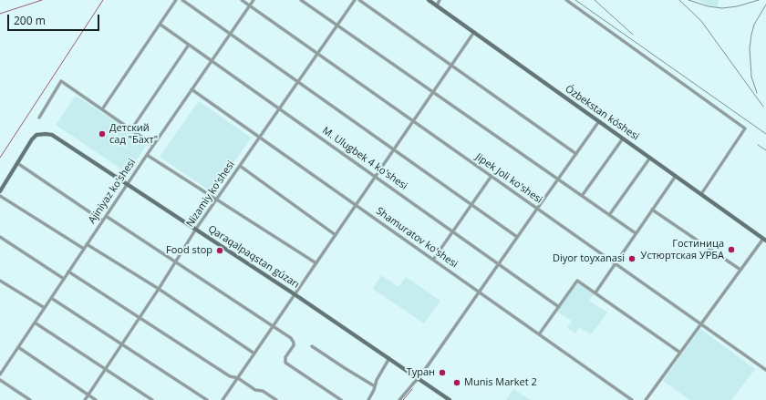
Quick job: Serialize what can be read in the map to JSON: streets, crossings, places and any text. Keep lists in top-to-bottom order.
{
  "streets": {
    "street": [
      "Ózbekstan kóshesi",
      "M. Ulugbek 4 ko'shesi",
      "Jipek Joli ko'shesi",
      "Ajiniyaz ko'shesi",
      "Nizamiy ko'shesi",
      "Shamuratov ko'shesi",
      "Qaraqalpaqstan gúzarı"
    ]
  },
  "crossings": [
    ["M. Ulugbek 4 ko'shesi", "Ajiniyaz ko'shesi"],
    ["M. Ulugbek 4 ko'shesi", "Nizamiy ko'shesi"],
    ["Jipek Joli ko'shesi", "Ajiniyaz ko'shesi"],
    ["Jipek Joli ko'shesi", "Nizamiy ko'shesi"],
    ["Ajiniyaz ko'shesi", "Shamuratov ko'shesi"],
    ["Ajiniyaz ko'shesi", "Qaraqalpaqstan gúzarı"],
    ["Nizamiy ko'shesi", "Shamuratov ko'shesi"],
    ["Nizamiy ko'shesi", "Qaraqalpaqstan gúzarı"]
  ],
  "places": [
    "Детский сад \"Бахт\"",
    "Гостиница Устюртская УРБА",
    "Food stop",
    "Diyor toyxanasi",
    "Туран",
    "Munis Market 2"
  ],
  "scale_bar": "200 m"
}
